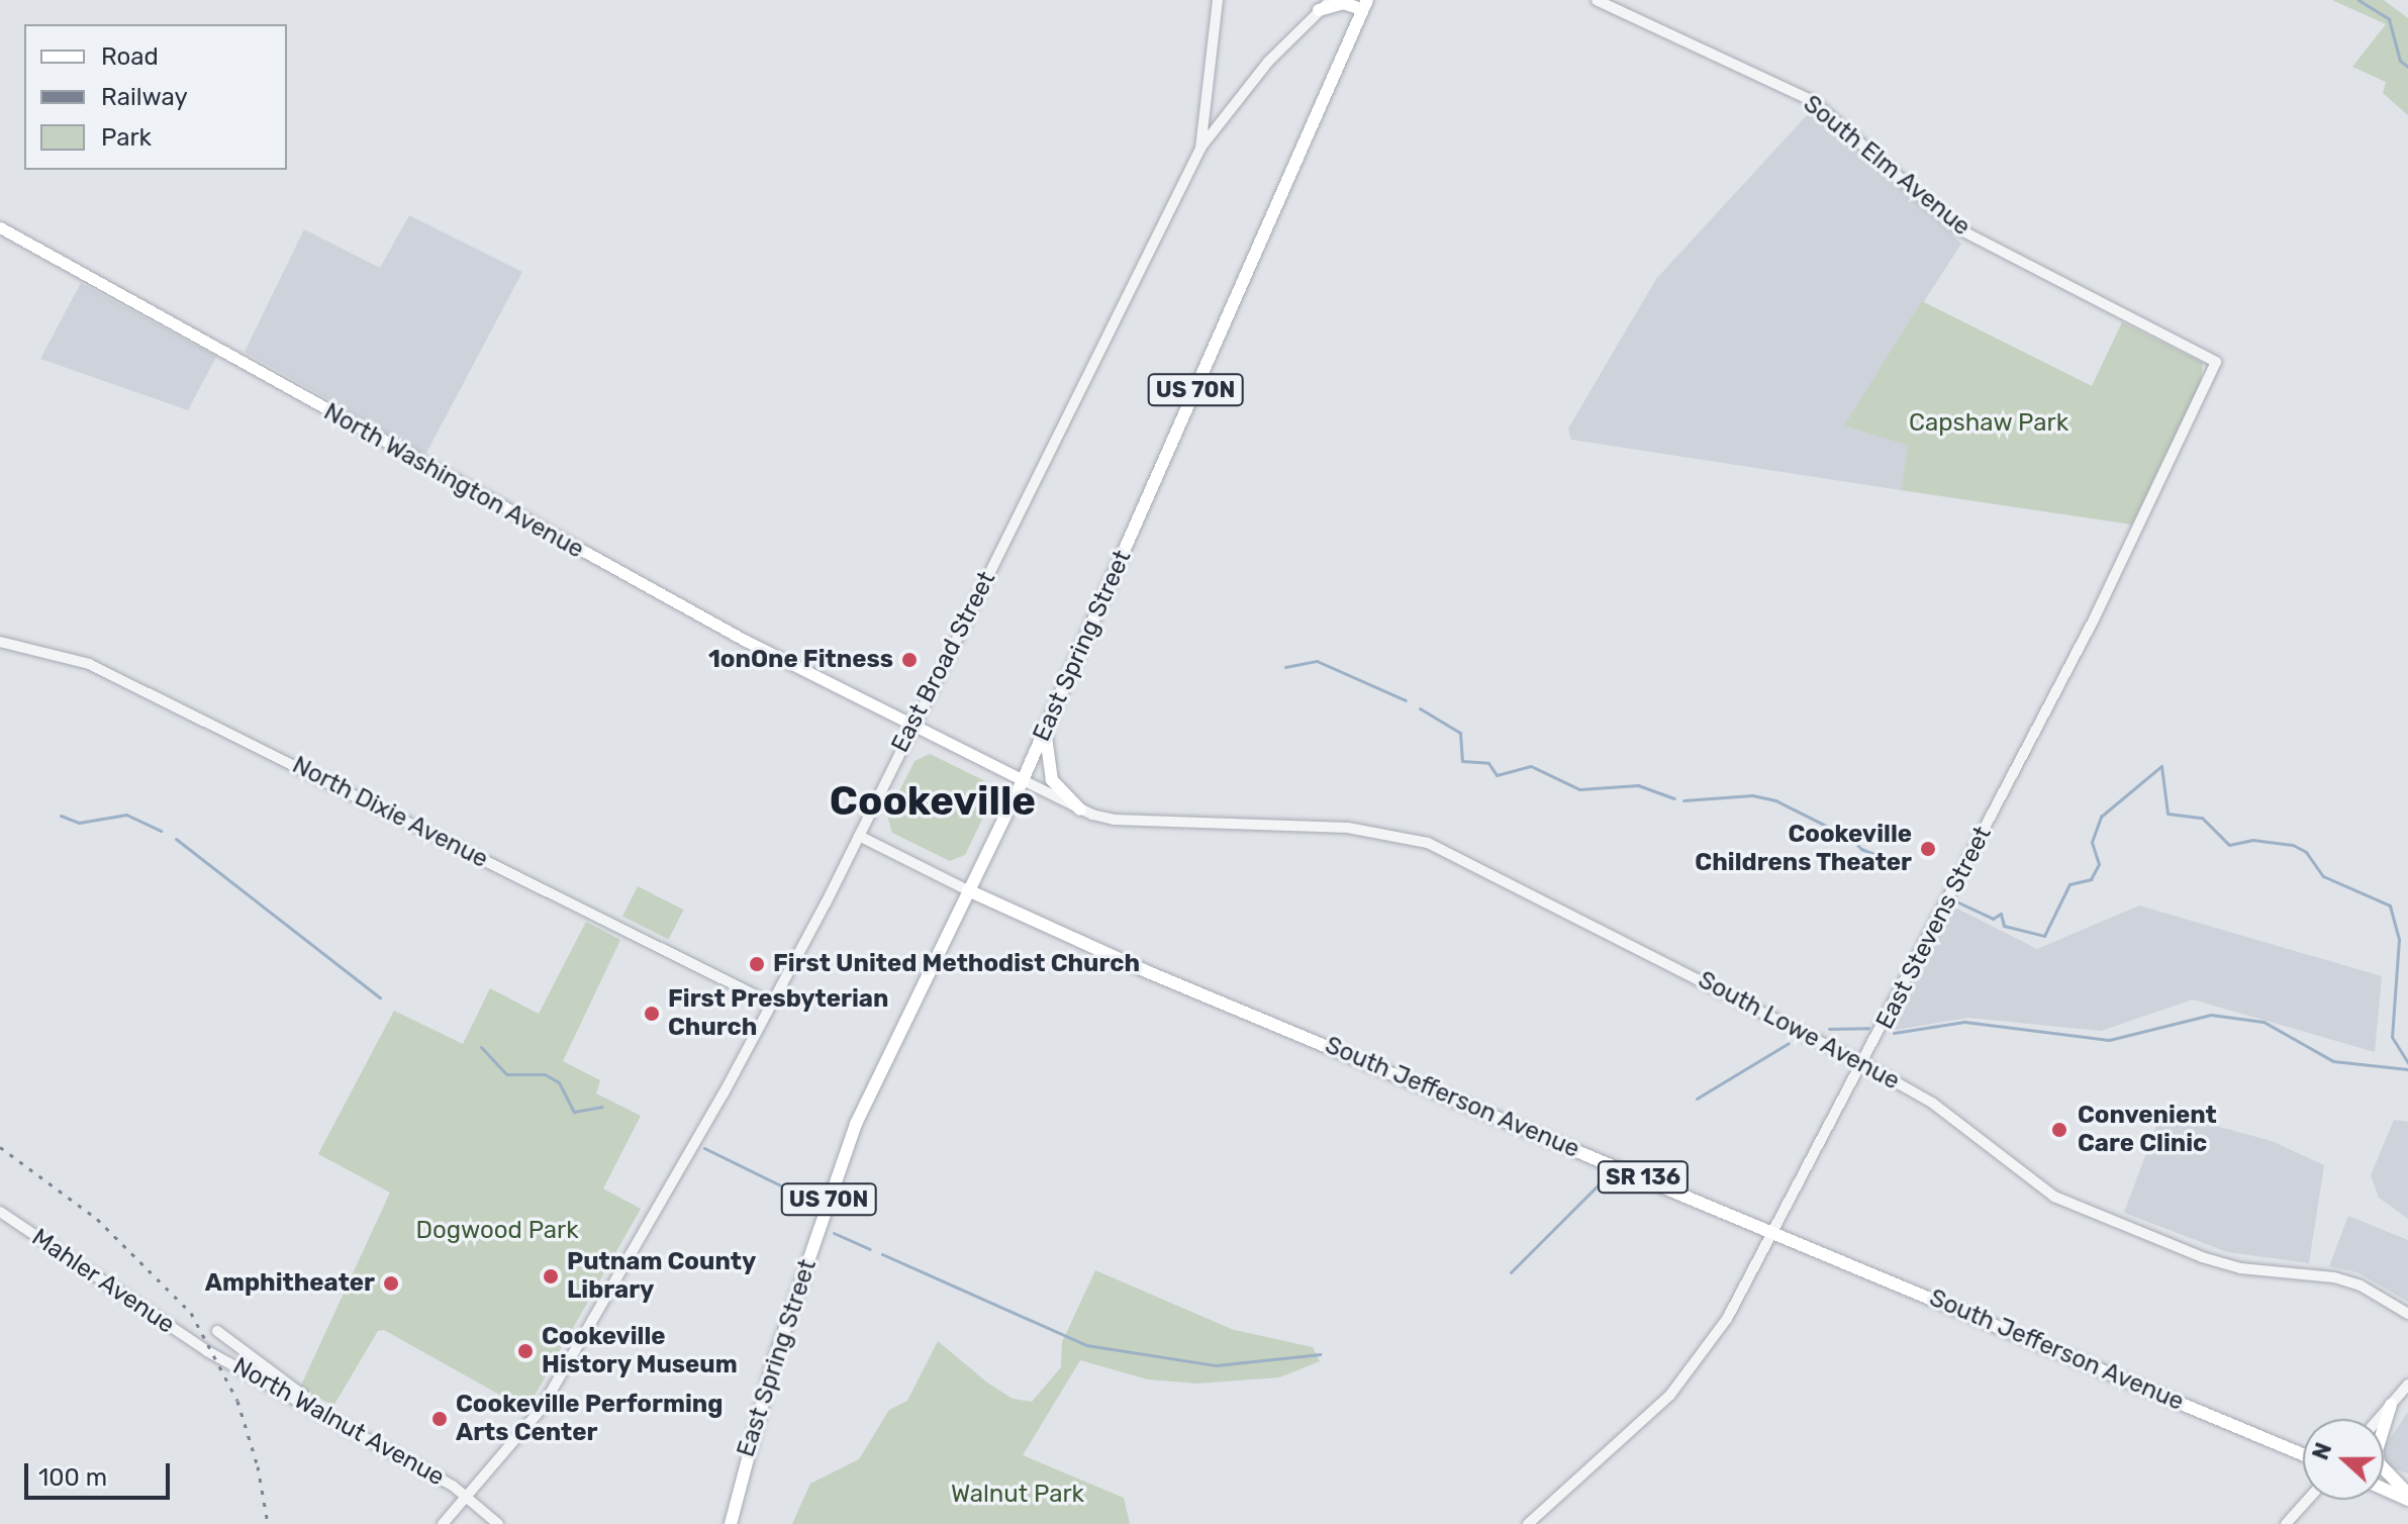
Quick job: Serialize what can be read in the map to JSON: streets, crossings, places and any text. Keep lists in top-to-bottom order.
{
  "streets": {
    "main road": [
      "US 70N",
      "North Washington Avenue",
      "East Spring Street",
      "South Jefferson Avenue",
      "SR 136"
    ],
    "street": [
      "South Elm Avenue",
      "East Broad Street",
      "North Dixie Avenue",
      "East Stevens Street",
      "South Lowe Avenue",
      "Mahler Avenue",
      "North Walnut Avenue"
    ]
  },
  "crossings": [
    ["South Elm Avenue", "East Stevens Street"],
    ["North Washington Avenue", "East Spring Street"],
    ["North Washington Avenue", "East Broad Street"],
    ["North Washington Avenue", "South Lowe Avenue"],
    ["East Spring Street", "South Lowe Avenue"],
    ["East Spring Street", "South Jefferson Avenue"],
    ["East Broad Street", "North Dixie Avenue"],
    ["East Broad Street", "South Jefferson Avenue"],
    ["East Broad Street", "North Walnut Avenue"],
    ["East Stevens Street", "South Lowe Avenue"],
    ["East Stevens Street", "South Jefferson Avenue"],
    ["Mahler Avenue", "North Walnut Avenue"]
  ],
  "districts": ["Cookeville"],
  "parks": ["Capshaw Park", "Dogwood Park", "Walnut Park"],
  "places": [
    "1onOne Fitness",
    "Cookeville Childrens Theater",
    "First United Methodist Church",
    "First Presbyterian Church",
    "Convenient Care Clinic",
    "Putnam County Library",
    "Amphitheater",
    "Cookeville History Museum",
    "Cookeville Performing Arts Center"
  ],
  "legend": ["Road", "Railway", "Park"],
  "scale_bar": "100 m",
  "north": "left"
}
